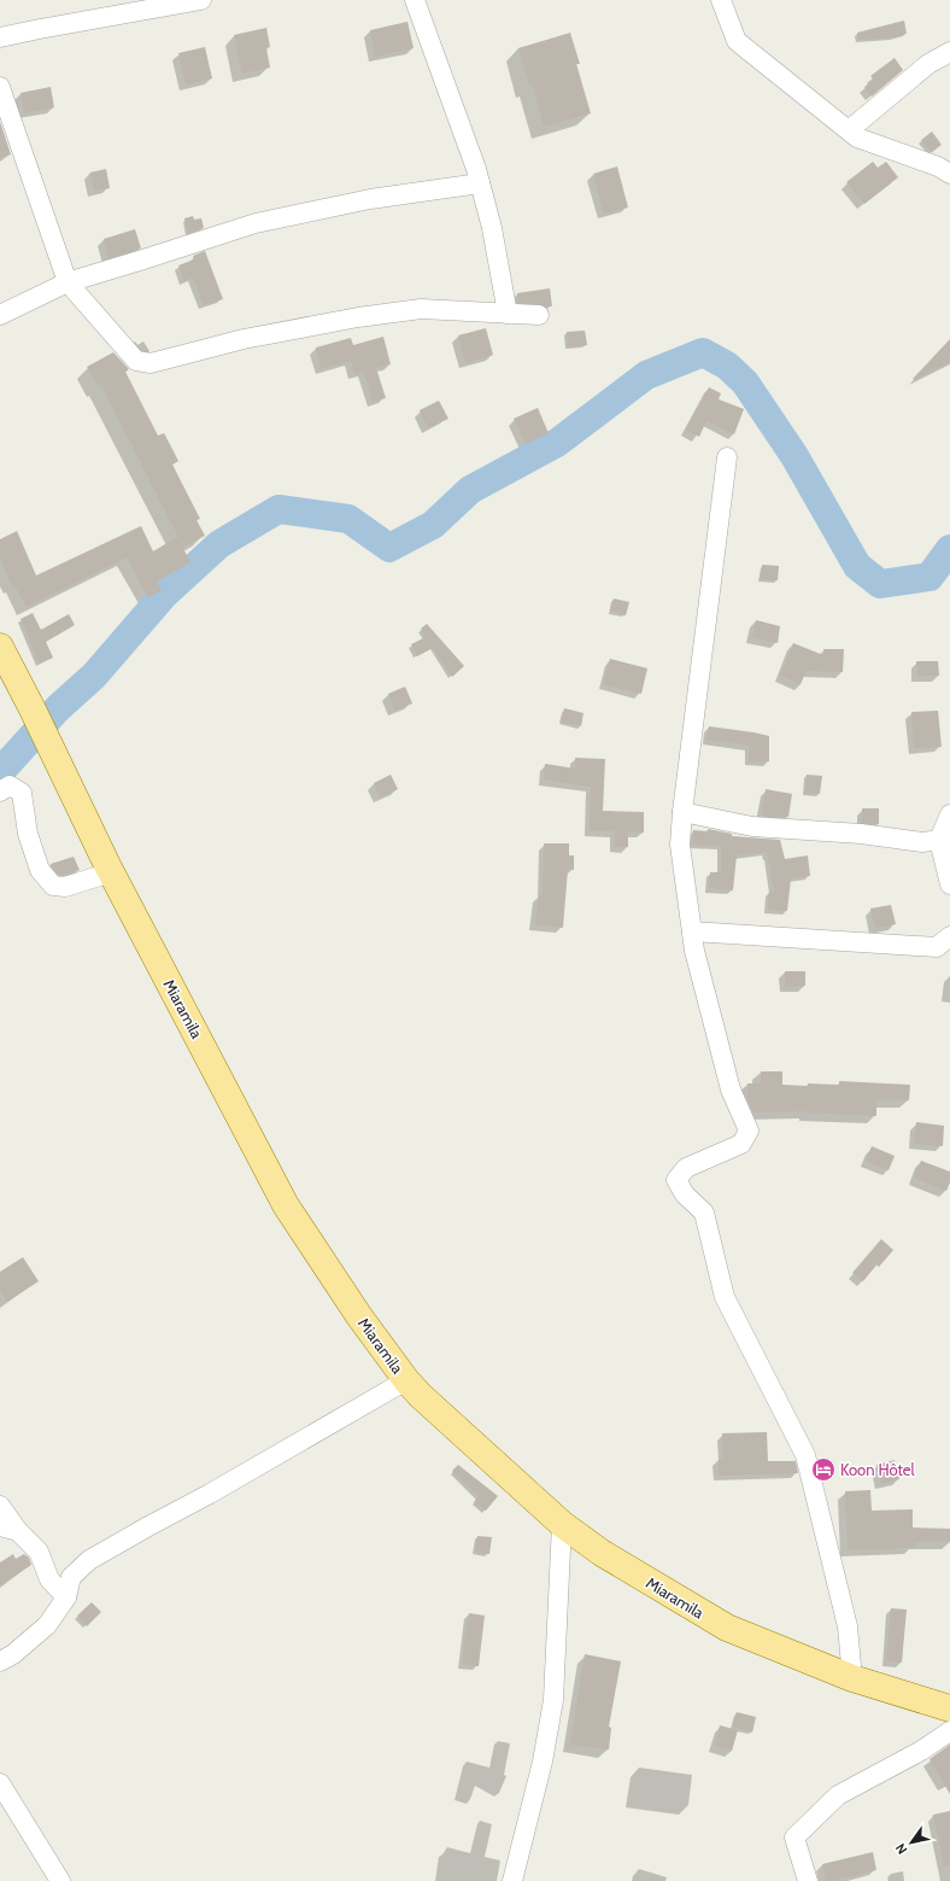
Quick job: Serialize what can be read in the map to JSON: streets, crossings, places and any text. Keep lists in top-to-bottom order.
{
  "streets": {
    "main road": ["Miaramila"]
  },
  "places": {
    "hotel": ["Koon Hôtel"]
  },
  "north": "bottom left"
}
